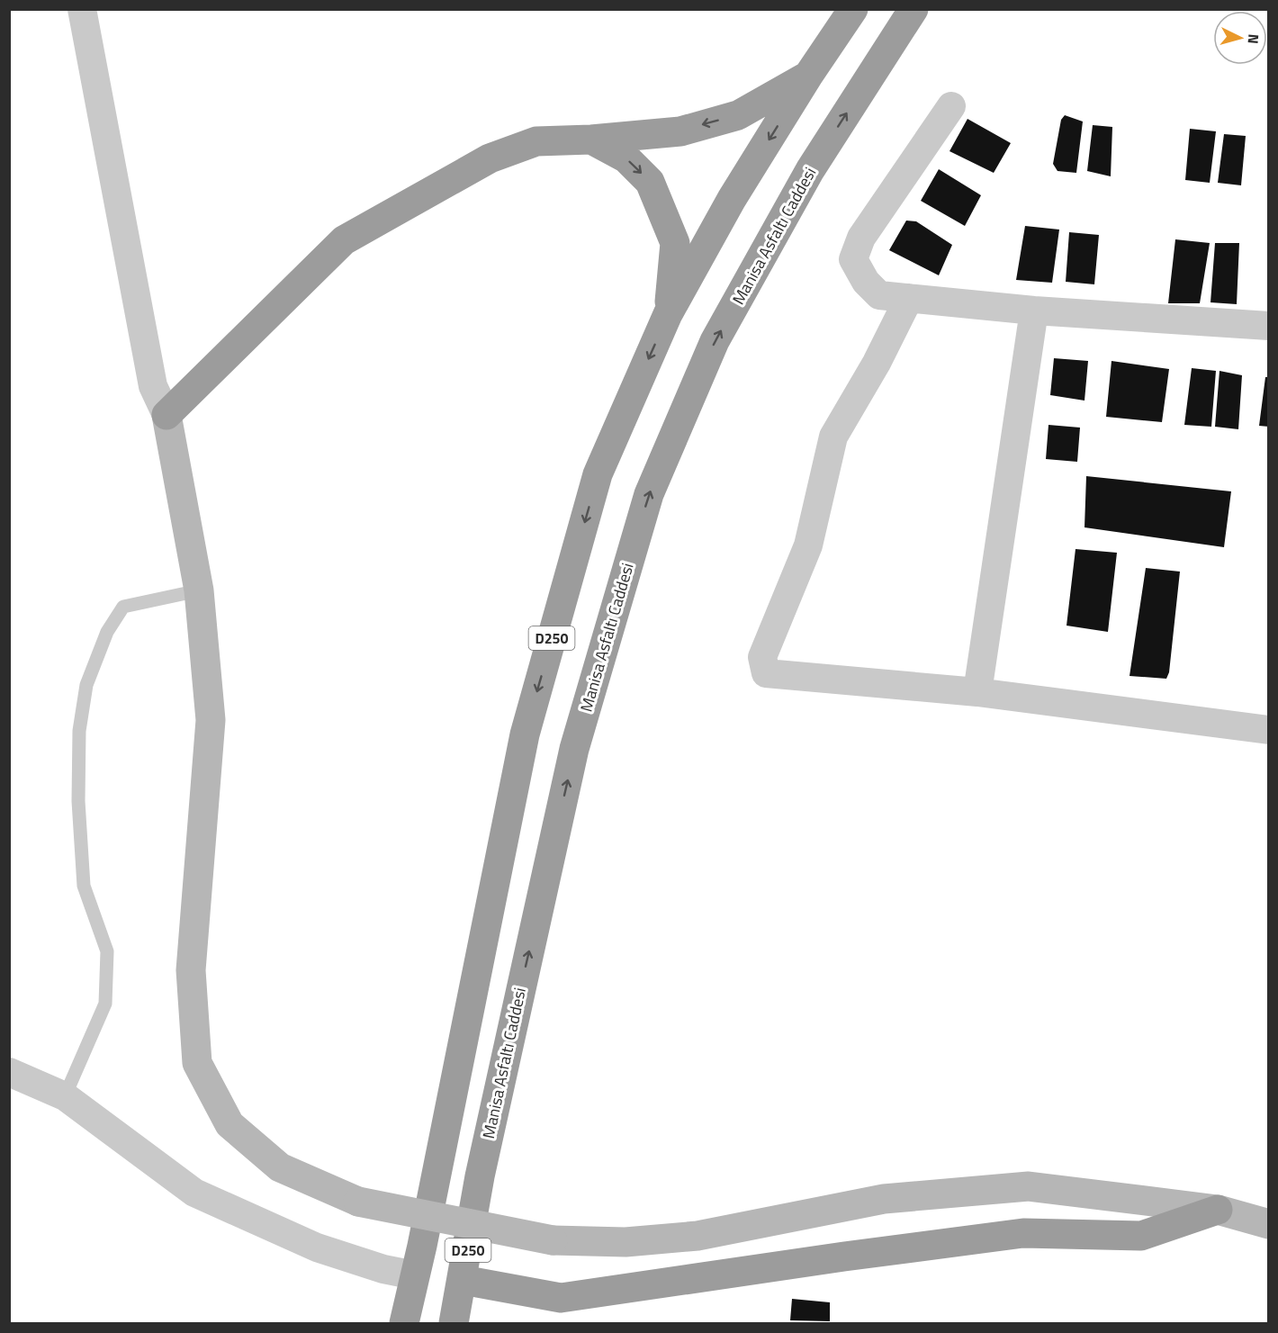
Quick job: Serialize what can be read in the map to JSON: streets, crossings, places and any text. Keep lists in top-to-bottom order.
{
  "streets": {
    "highway": ["Manisa Asfaltı Caddesi", "D250"]
  },
  "north": "right"
}
